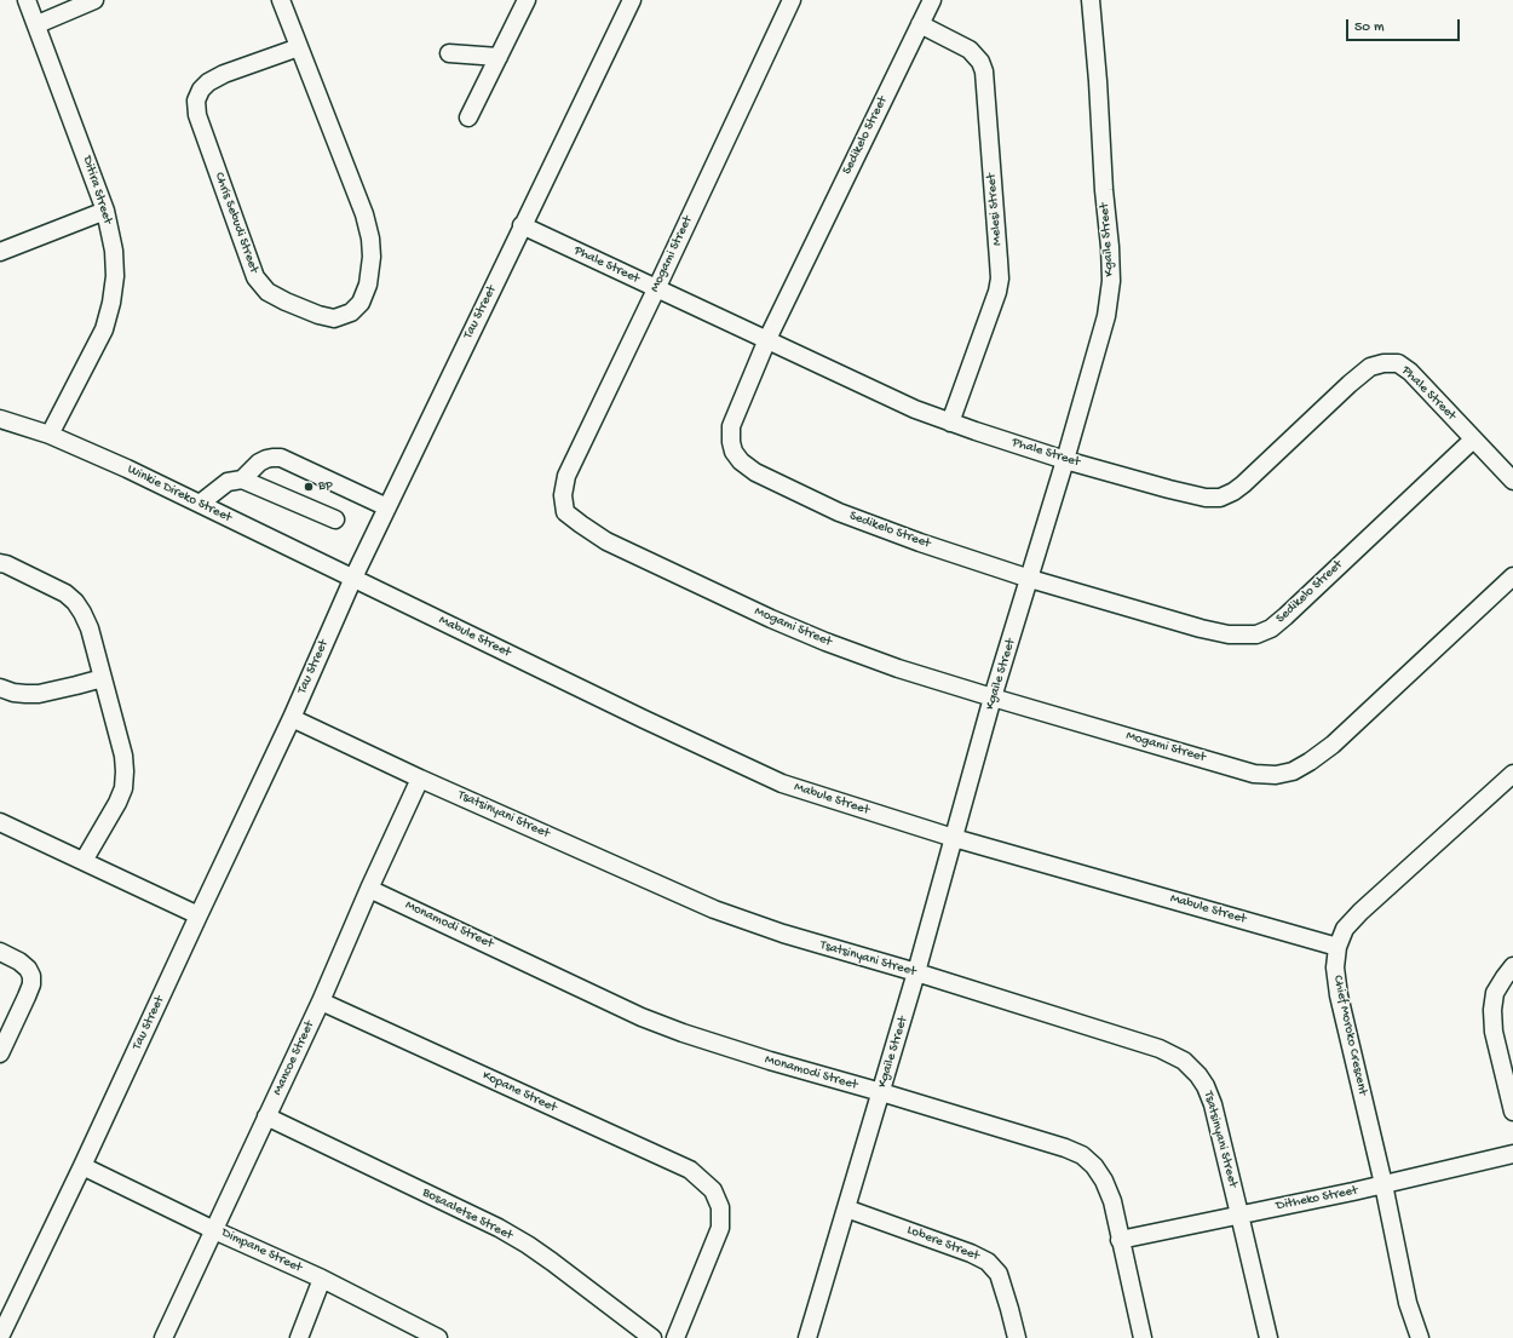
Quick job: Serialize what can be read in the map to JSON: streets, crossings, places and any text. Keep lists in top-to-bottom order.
{
  "streets": {
    "street": [
      "Sedikelo Street",
      "Ditira Street",
      "Melesi Street",
      "Chris Sebudi Street",
      "Kgaile Street",
      "Mogami Street",
      "Phale Street",
      "Tau Street",
      "Winkie Direko Street",
      "Mabule Street",
      "Tsatsinyani Street",
      "Monamodi Street",
      "Chief Moroko Crescent",
      "Mancoe Street",
      "Kopane Street",
      "Ditheko Street",
      "Bosaaletse Street",
      "Lobere Street",
      "Dimpane Street"
    ]
  },
  "crossings": [
    ["Sedikelo Street", "Melesi Street"],
    ["Sedikelo Street", "Kgaile Street"],
    ["Sedikelo Street", "Phale Street"],
    ["Ditira Street", "Winkie Direko Street"],
    ["Melesi Street", "Phale Street"],
    ["Kgaile Street", "Mogami Street"],
    ["Kgaile Street", "Phale Street"],
    ["Kgaile Street", "Mabule Street"],
    ["Kgaile Street", "Tsatsinyani Street"],
    ["Kgaile Street", "Monamodi Street"],
    ["Kgaile Street", "Lobere Street"],
    ["Mogami Street", "Phale Street"],
    ["Phale Street", "Tau Street"],
    ["Tau Street", "Winkie Direko Street"],
    ["Tau Street", "Mabule Street"],
    ["Tau Street", "Tsatsinyani Street"],
    ["Tau Street", "Dimpane Street"],
    ["Winkie Direko Street", "Mabule Street"],
    ["Mabule Street", "Chief Moroko Crescent"],
    ["Tsatsinyani Street", "Mancoe Street"],
    ["Tsatsinyani Street", "Ditheko Street"],
    ["Monamodi Street", "Mancoe Street"],
    ["Monamodi Street", "Ditheko Street"],
    ["Chief Moroko Crescent", "Ditheko Street"],
    ["Mancoe Street", "Kopane Street"],
    ["Mancoe Street", "Bosaaletse Street"],
    ["Mancoe Street", "Dimpane Street"]
  ],
  "places": ["BP"],
  "scale_bar": "50 m"
}
